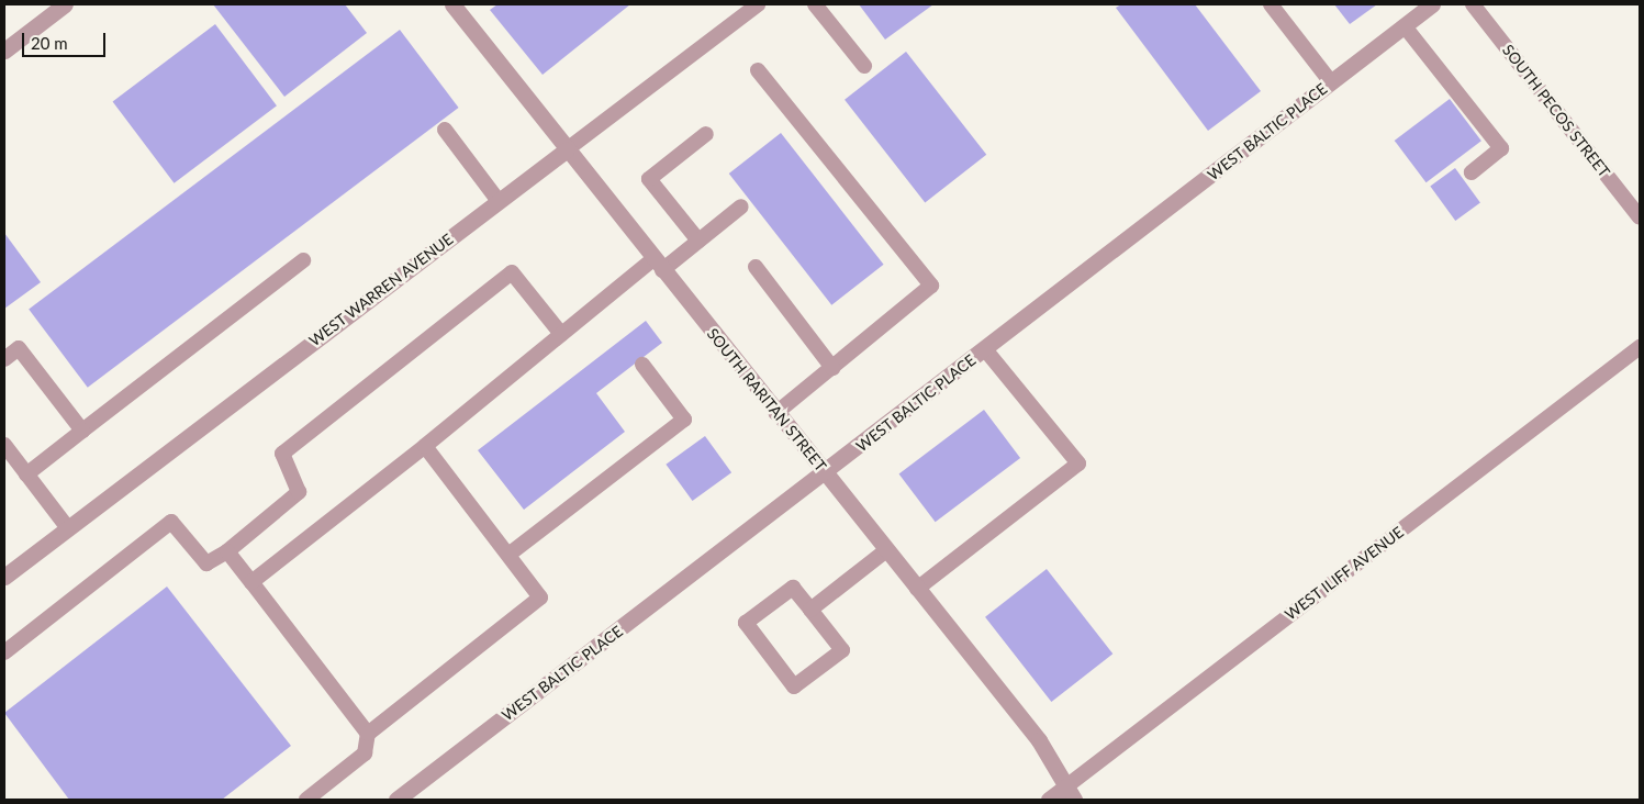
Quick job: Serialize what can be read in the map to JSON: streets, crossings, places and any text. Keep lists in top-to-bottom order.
{
  "streets": {
    "street": [
      "WEST BALTIC PLACE",
      "WEST WARREN AVENUE",
      "SOUTH RARITAN STREET",
      "WEST ILIFF AVENUE"
    ],
    "lane": ["SOUTH PECOS STREET"]
  },
  "crossings": [
    ["WEST BALTIC PLACE", "SOUTH RARITAN STREET"],
    ["WEST WARREN AVENUE", "SOUTH RARITAN STREET"],
    ["SOUTH RARITAN STREET", "WEST ILIFF AVENUE"]
  ],
  "scale_bar": "20 m"
}
